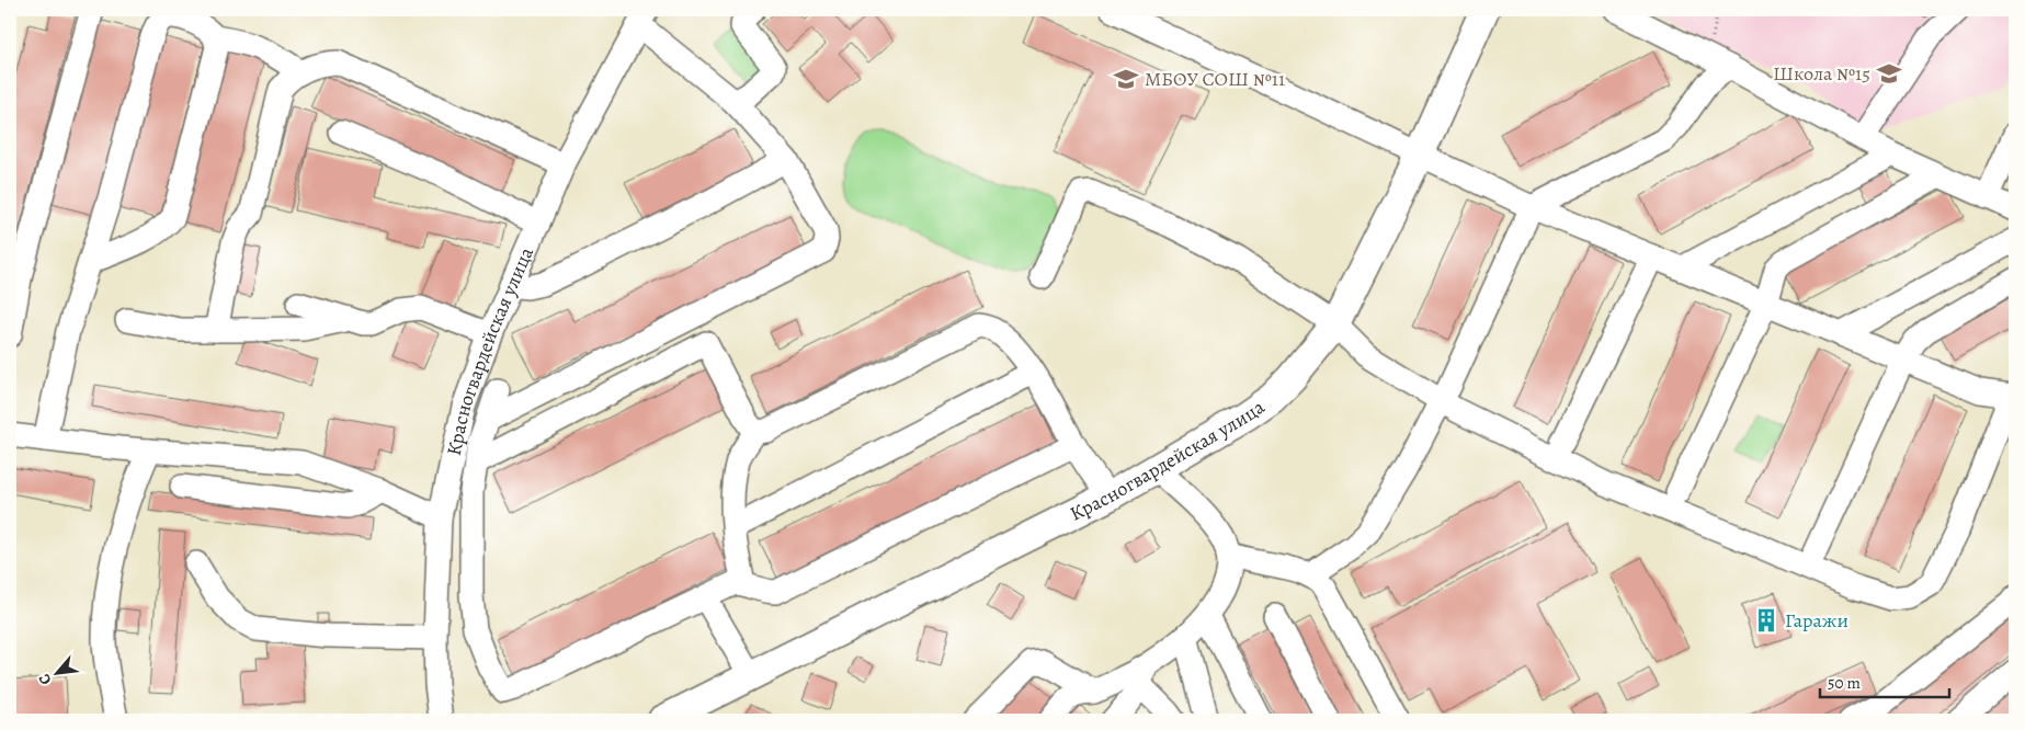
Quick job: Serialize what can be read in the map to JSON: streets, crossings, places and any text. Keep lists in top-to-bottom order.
{
  "streets": {
    "main road": ["Красногвардейская улица"]
  },
  "places": {
    "school or university": ["Школа №15", "МБОУ СОШ №11"],
    "building": ["Гаражи"]
  },
  "scale_bar": "50 m",
  "north": "bottom left"
}
